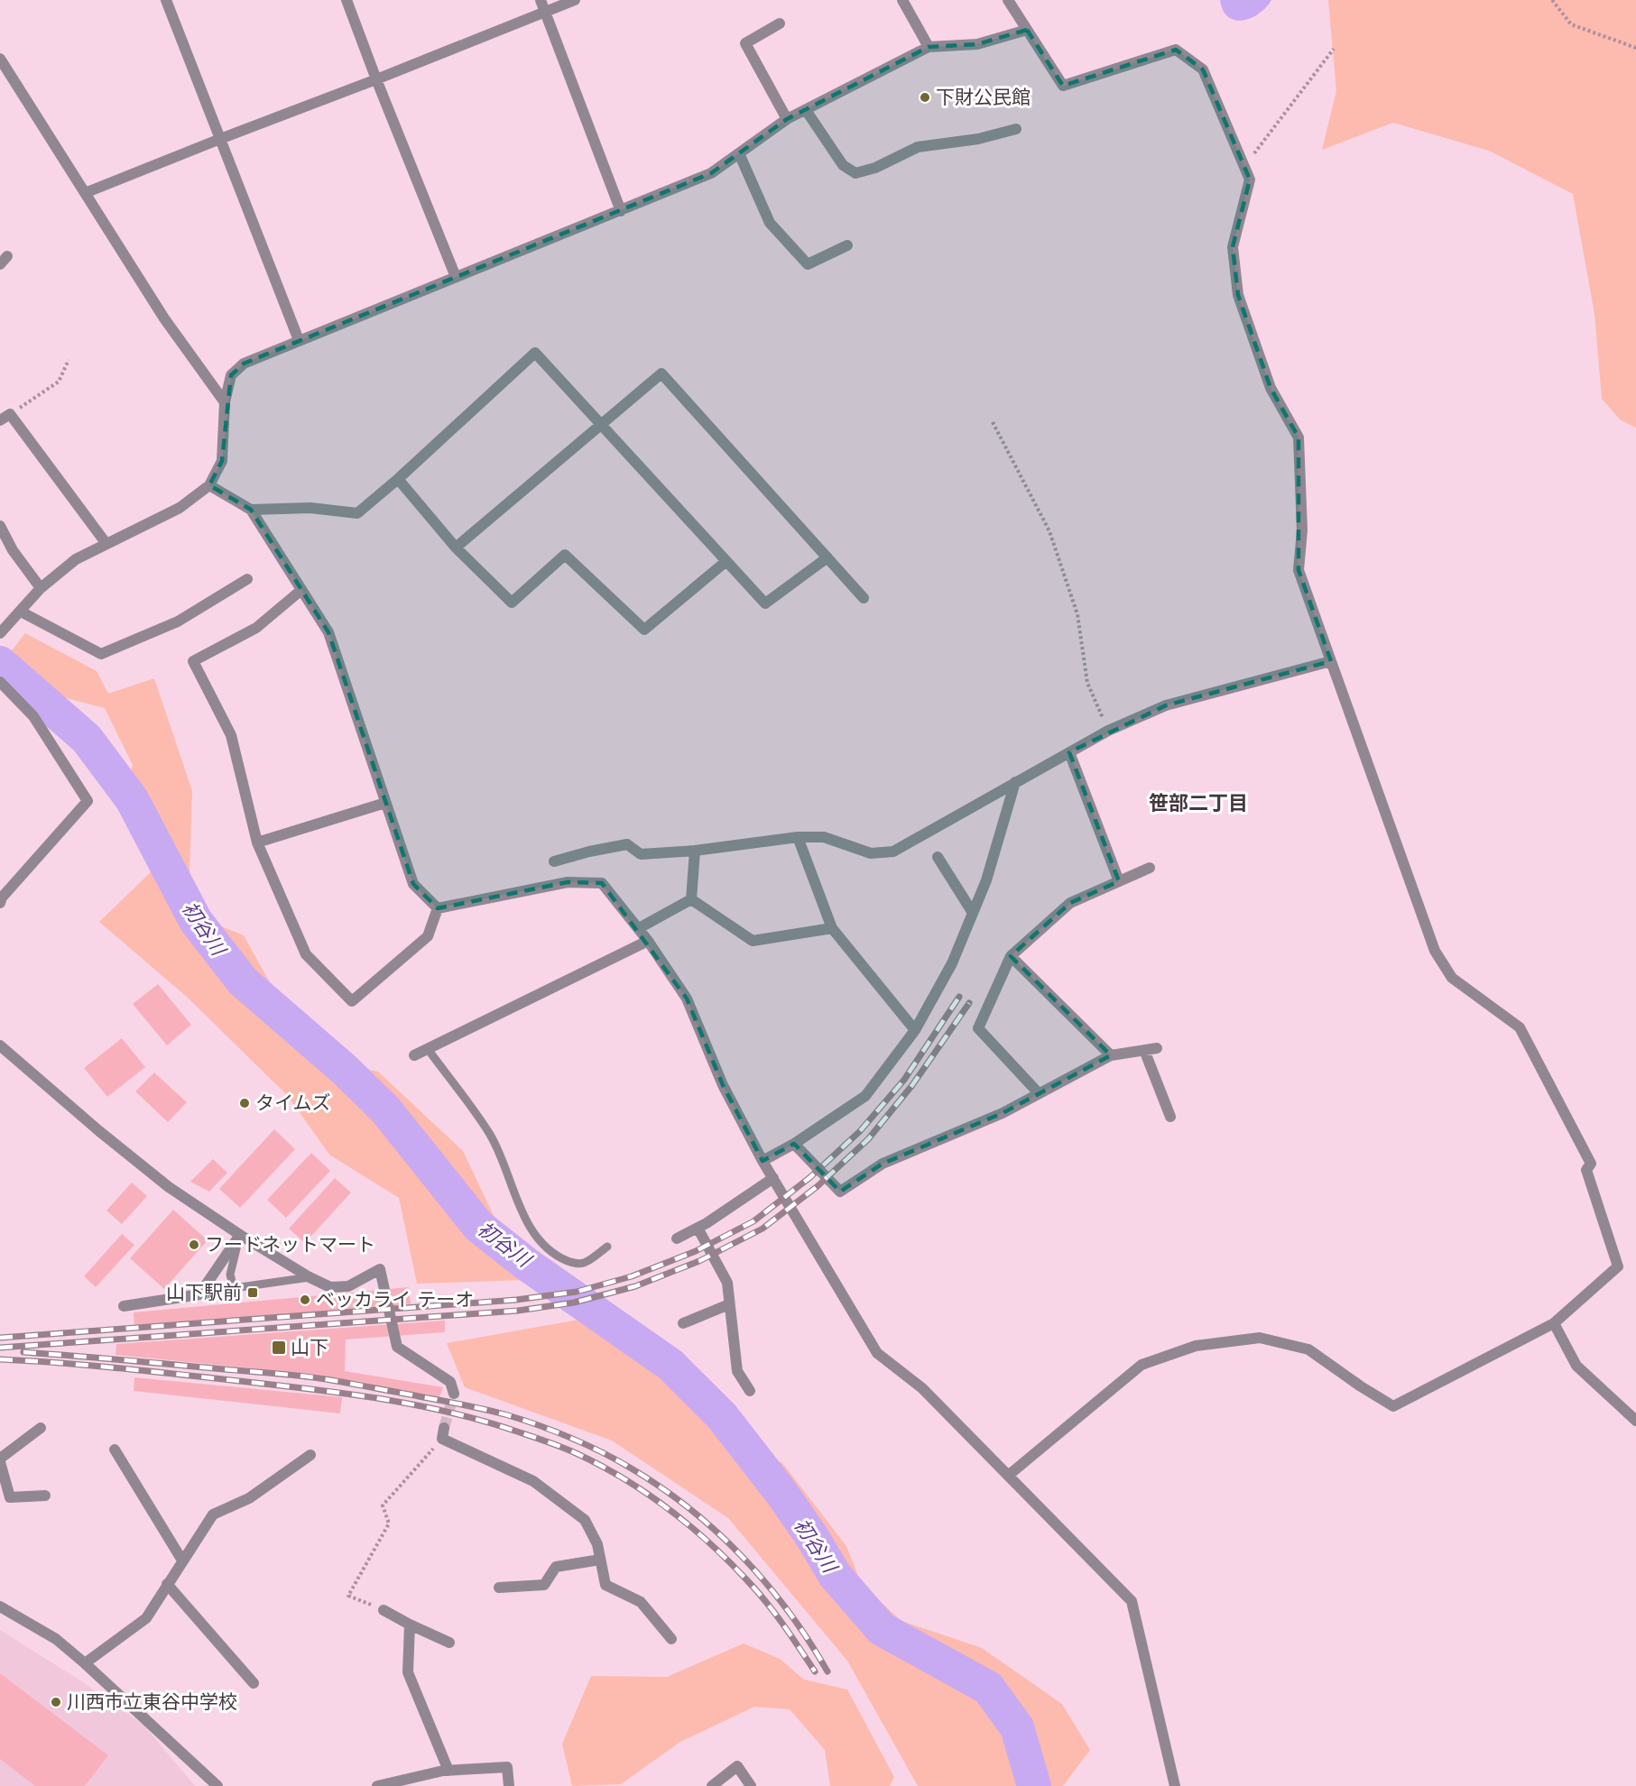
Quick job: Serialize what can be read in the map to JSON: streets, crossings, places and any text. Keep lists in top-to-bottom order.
{
  "districts": ["笹部二丁目"],
  "water": ["初谷川"],
  "places": {
    "other": [
      "下財公民館",
      "タイムズ",
      "フードネットマート",
      "ベッカライ テーオ",
      "川西市立東谷中学校"
    ],
    "transit": ["山下駅前", "山下"]
  }
}
